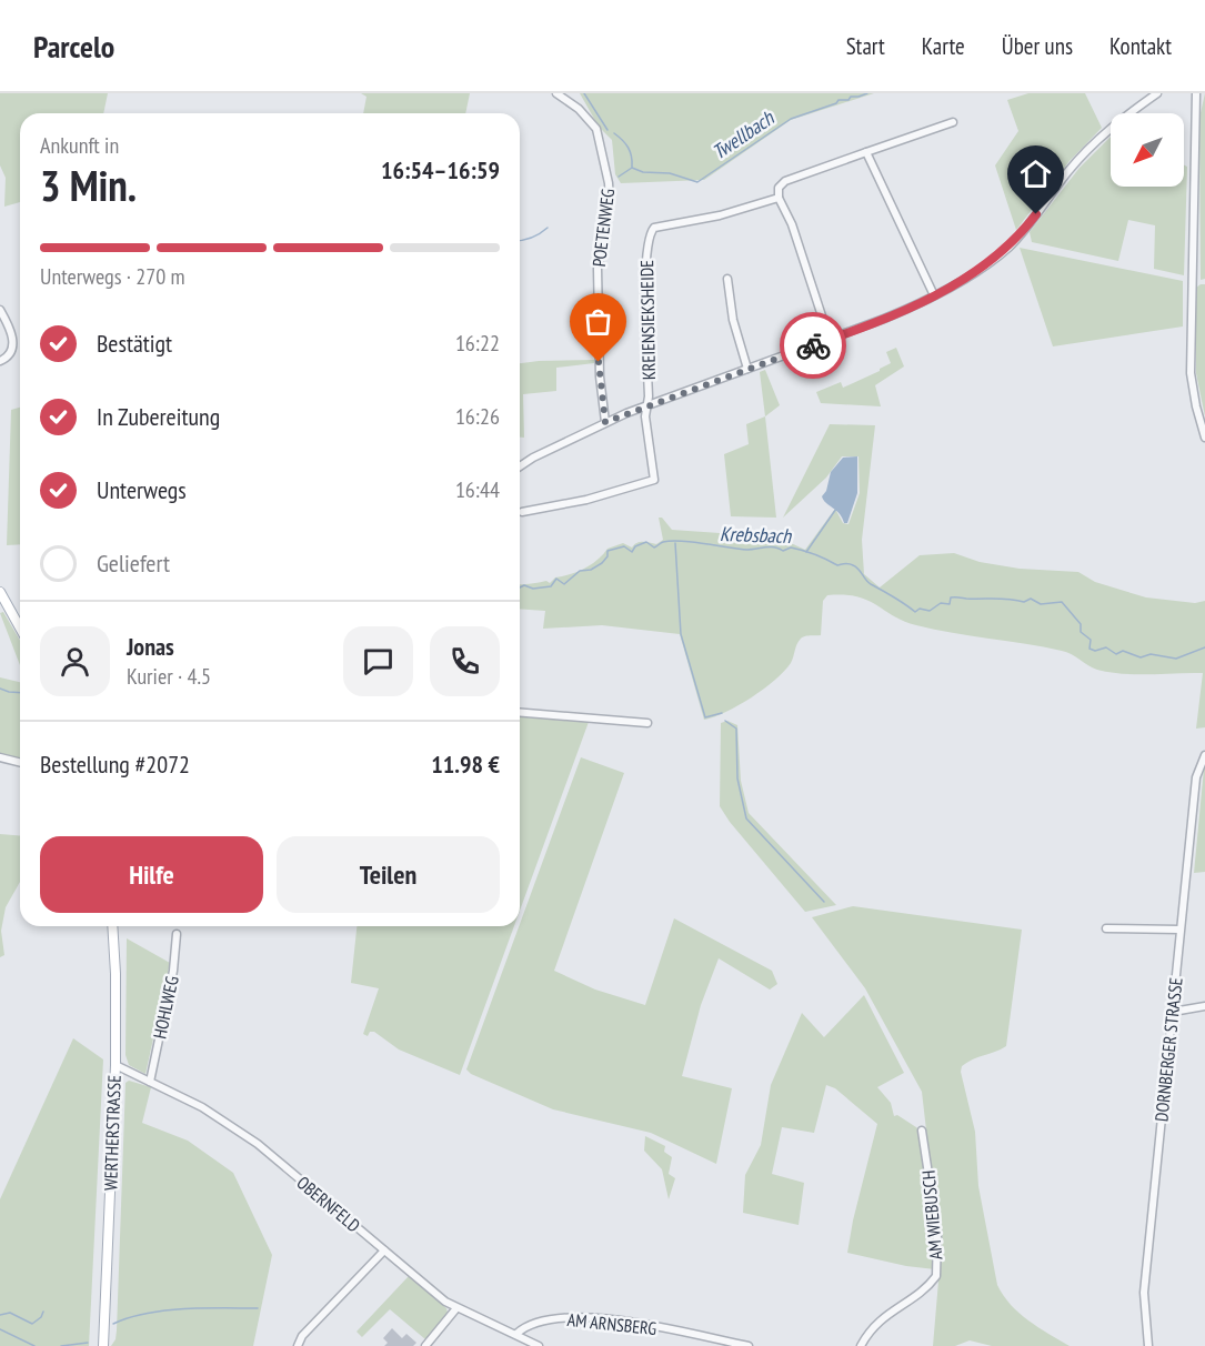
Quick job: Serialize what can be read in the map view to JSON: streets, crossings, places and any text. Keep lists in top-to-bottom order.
{
  "streets": {
    "main road": ["WERTHERSTRASSE"],
    "street": [
      "POETENWEG",
      "KREIENSIEKSHEIDE",
      "HOHLWEG",
      "DORNBERGER STRASSE",
      "OBERNFELD",
      "AM WIEBUSCH",
      "AM ARNSBERG"
    ]
  },
  "crossings": [
    ["HOHLWEG", "OBERNFELD"],
    ["WERTHERSTRASSE", "OBERNFELD"],
    ["OBERNFELD", "AM ARNSBERG"]
  ],
  "water": ["Twellbach", "Krebsbach"],
  "north": "bottom left",
  "page": {
    "header": "Parcelo",
    "nav": [
      "Start",
      "Karte",
      "Über uns",
      "Kontakt"
    ],
    "heading": ["3 Min.", "Ankunft in", "16:54–16:59"],
    "panel": [
      "Jonas",
      "Kurier · 4.5",
      "Bestellung #2072",
      "11.98 €"
    ],
    "bar": "Unterwegs · 270 m",
    "list": [
      ["Bestätigt", "16:22"],
      ["In Zubereitung", "16:26"],
      ["Unterwegs", "16:44"],
      "Geliefert"
    ],
    "buttons": ["Hilfe", "Teilen"]
  }
}
